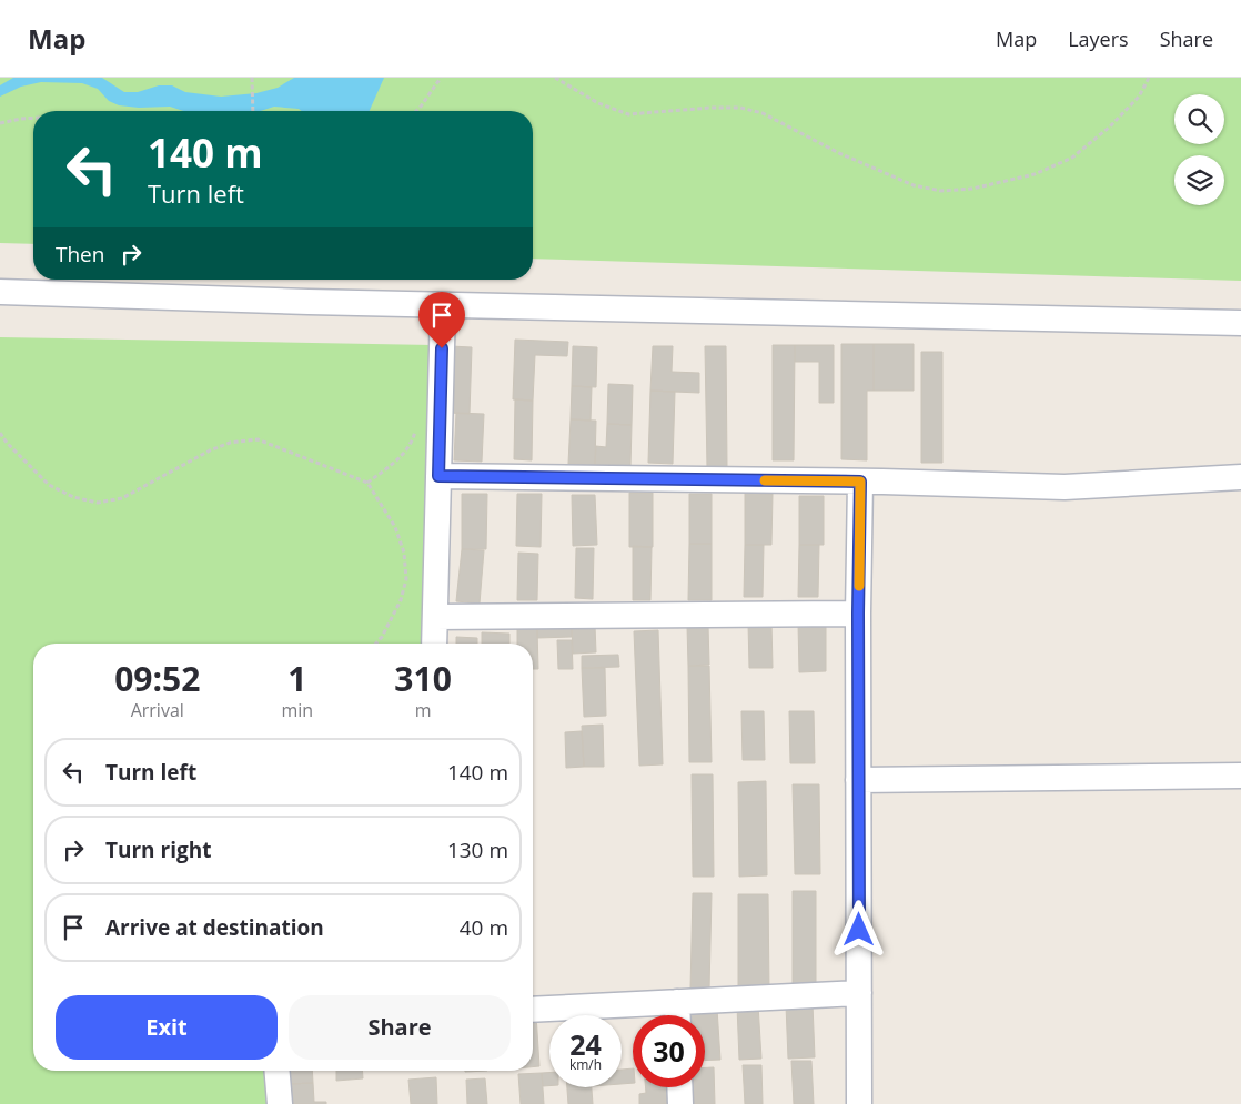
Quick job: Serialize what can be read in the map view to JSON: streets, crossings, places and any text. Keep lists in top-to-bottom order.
{
  "page": {
    "header": "Map",
    "nav": ["Map", "Layers", "Share"],
    "turn": ["140 m", "Turn left"],
    "then": "Then",
    "eta": [
      "09:52",
      "Arrival",
      "1",
      "min",
      "310",
      "m"
    ],
    "list": [
      {
        "name": "Turn left",
        "value": "140 m"
      },
      {
        "name": "Turn right",
        "value": "130 m"
      },
      {
        "name": "Arrive at destination",
        "value": "40 m"
      }
    ],
    "buttons": ["Exit", "Share"],
    "speed": "24 km/h",
    "limit": "30"
  }
}
